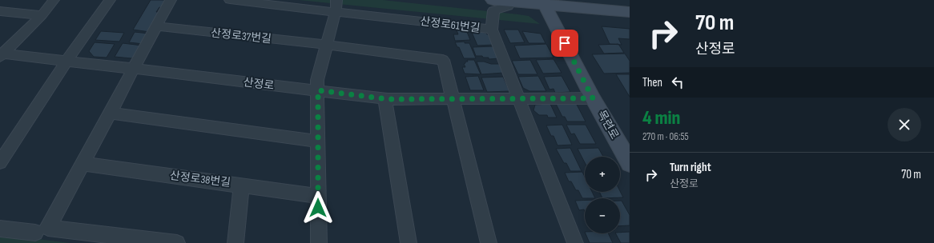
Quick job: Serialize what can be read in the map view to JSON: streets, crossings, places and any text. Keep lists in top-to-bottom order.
{
  "streets": {
    "main road": ["목련로"],
    "street": [
      "산정로61번길",
      "산정로37번길",
      "산정로",
      "산정로38번길"
    ]
  },
  "crossings": [
    ["산정로61번길", "산정로"],
    ["산정로37번길", "산정로"],
    ["산정로", "목련로"]
  ],
  "page": {
    "turn": ["70 m", "산정로"],
    "then": "Then",
    "heading": ["4 min", "270 m · 06:55"],
    "list": [
      {
        "name": "Turn right",
        "note": "산정로",
        "value": "70 m"
      }
    ],
    "map_buttons": ["+", "−"]
  }
}
